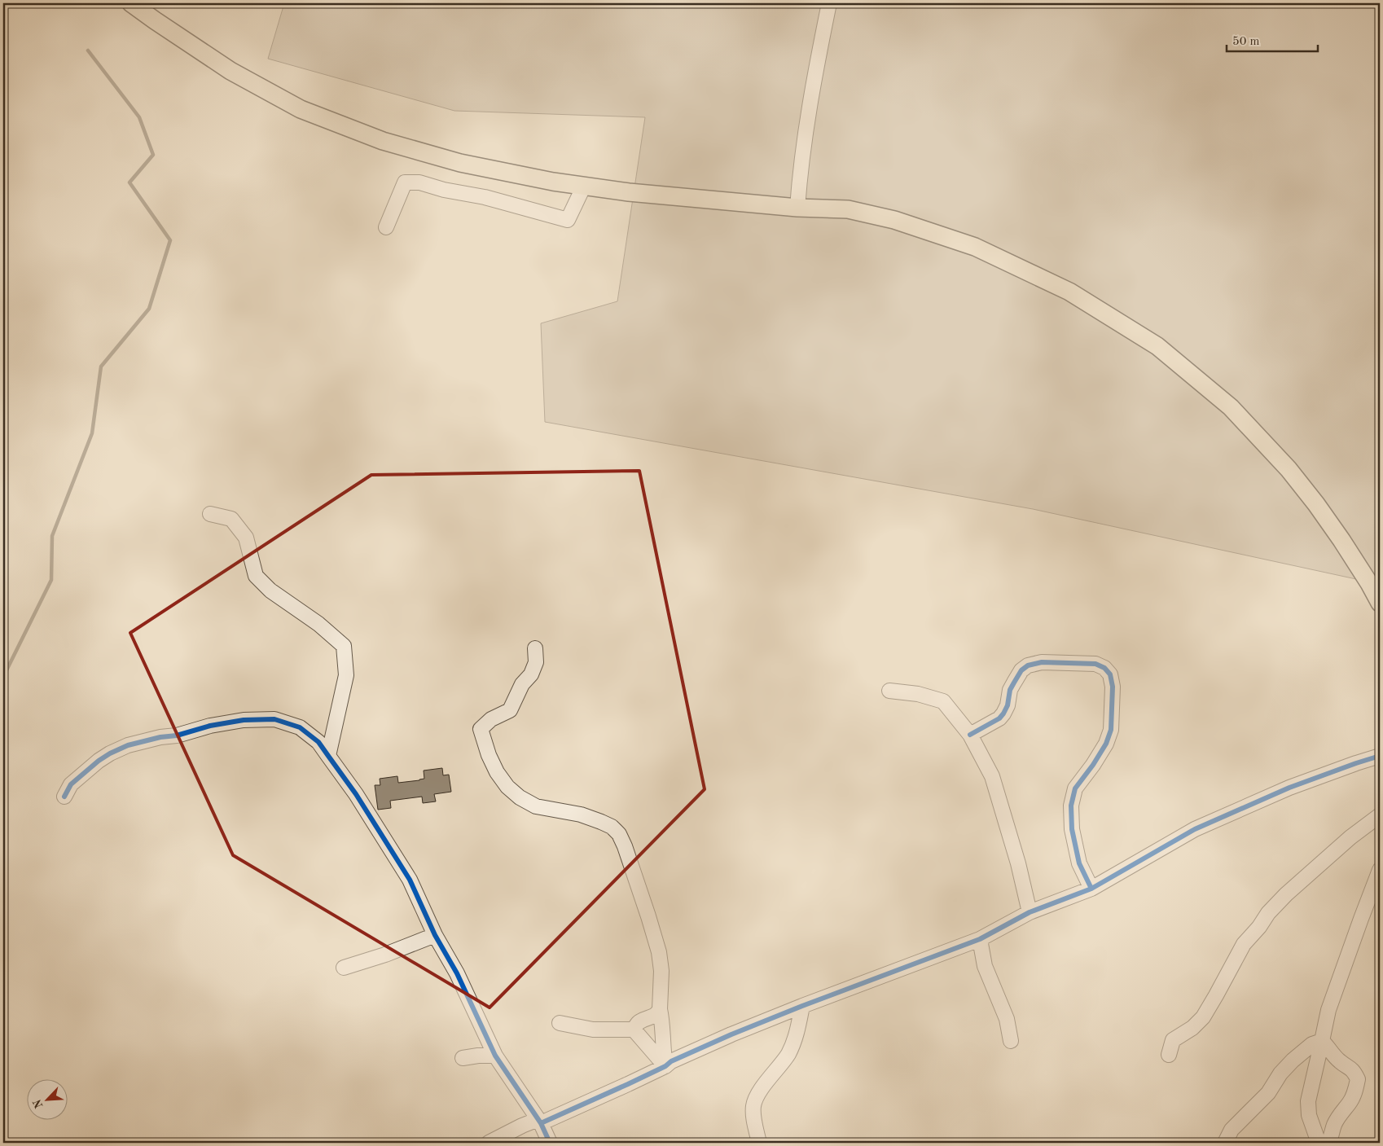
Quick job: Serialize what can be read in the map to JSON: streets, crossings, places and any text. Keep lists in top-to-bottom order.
{
  "scale_bar": "50 m",
  "north": "bottom left"
}
